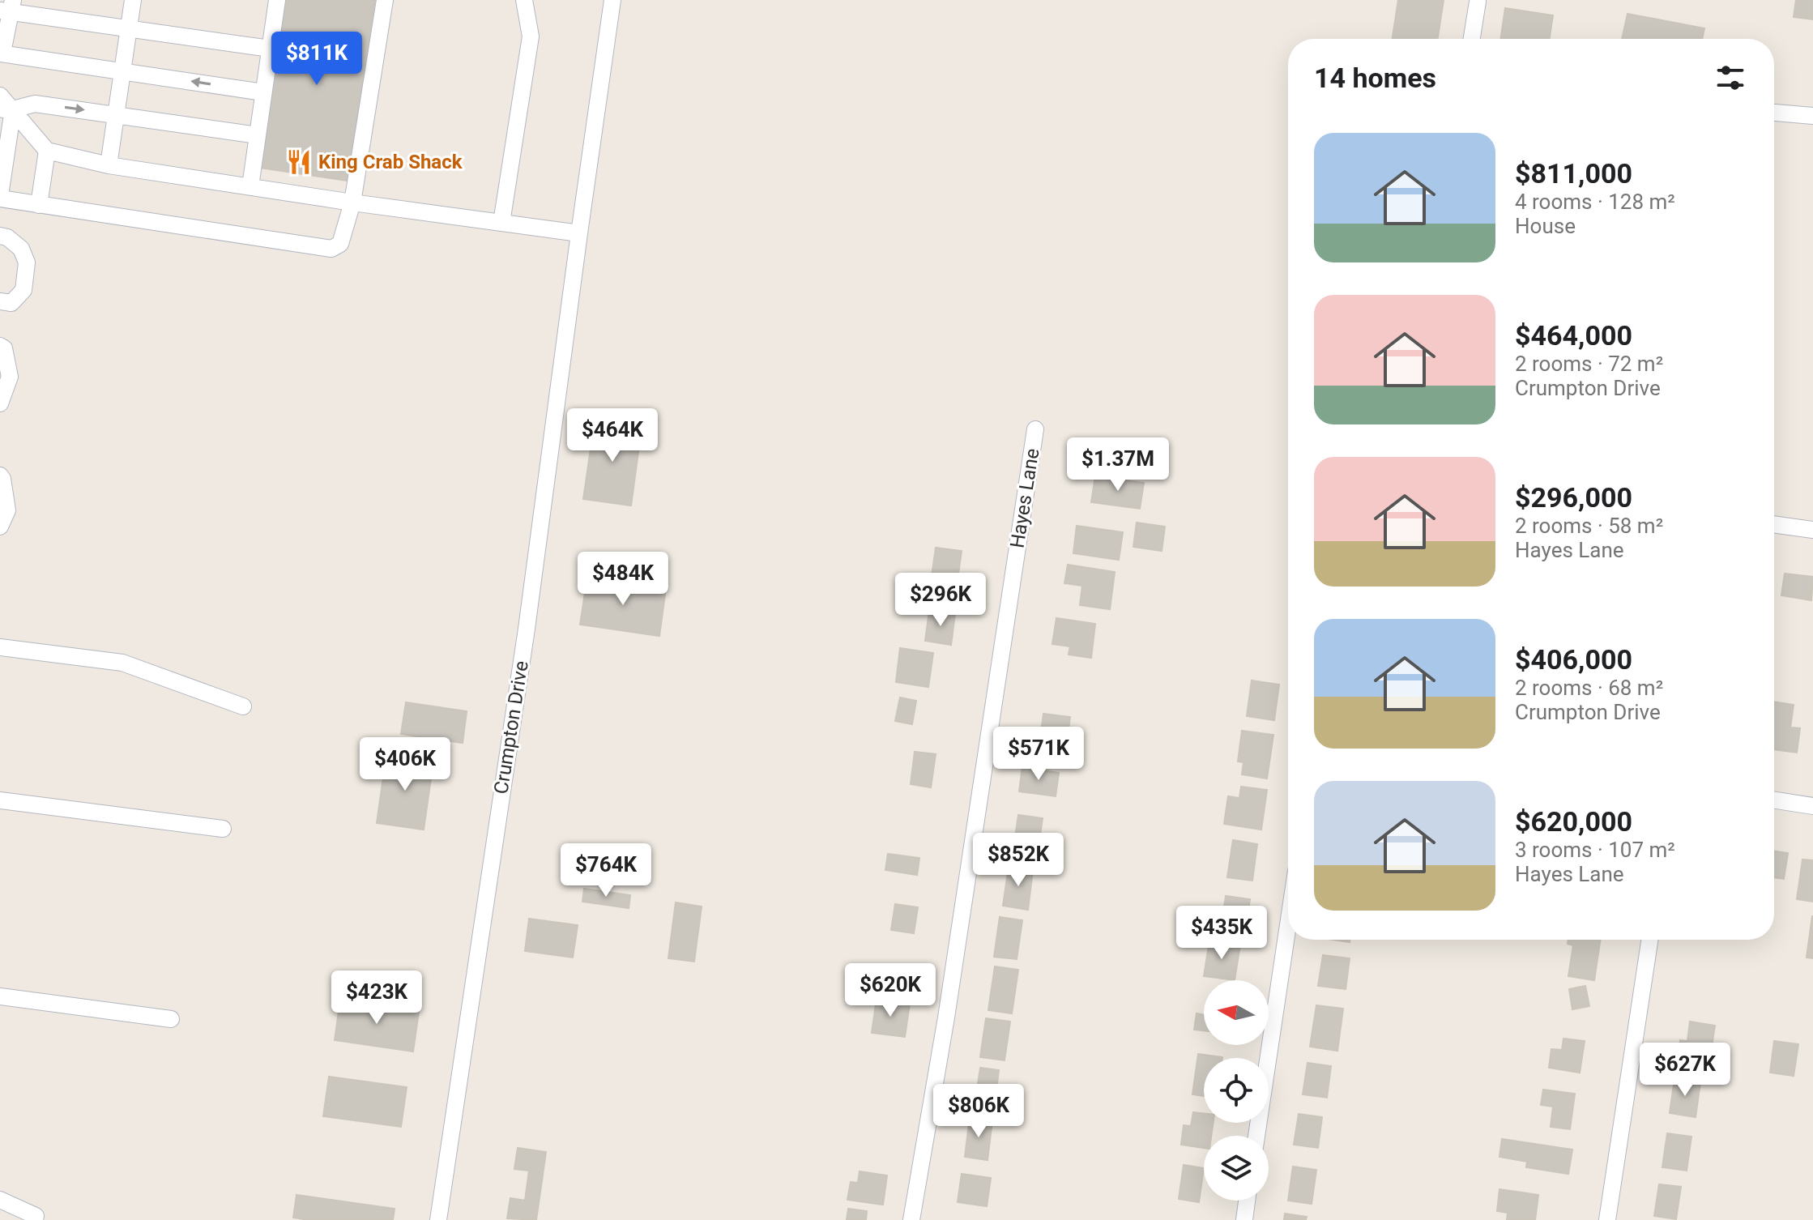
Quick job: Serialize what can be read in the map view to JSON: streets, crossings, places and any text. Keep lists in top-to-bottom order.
{
  "streets": {
    "street": ["Hayes Lane", "Crumpton Drive"]
  },
  "places": {
    "restaurant": ["King Crab Shack"]
  },
  "north": "left",
  "page": {
    "price": [
      "$811K",
      "$464K",
      "$1.37M",
      "$484K",
      "$296K",
      "$571K",
      "$406K",
      "$852K",
      "$764K",
      "$435K",
      "$620K",
      "$423K",
      "$627K",
      "$806K"
    ],
    "heading": "14 homes",
    "list": [
      {
        "name": "$811,000",
        "note": "4 rooms · 128 m² · House"
      },
      {
        "name": "$464,000",
        "note": "2 rooms · 72 m² · Crumpton Drive"
      },
      {
        "name": "$296,000",
        "note": "2 rooms · 58 m² · Hayes Lane"
      },
      {
        "name": "$406,000",
        "note": "2 rooms · 68 m² · Crumpton Drive"
      },
      {
        "name": "$620,000",
        "note": "3 rooms · 107 m² · Hayes Lane"
      }
    ]
  }
}
